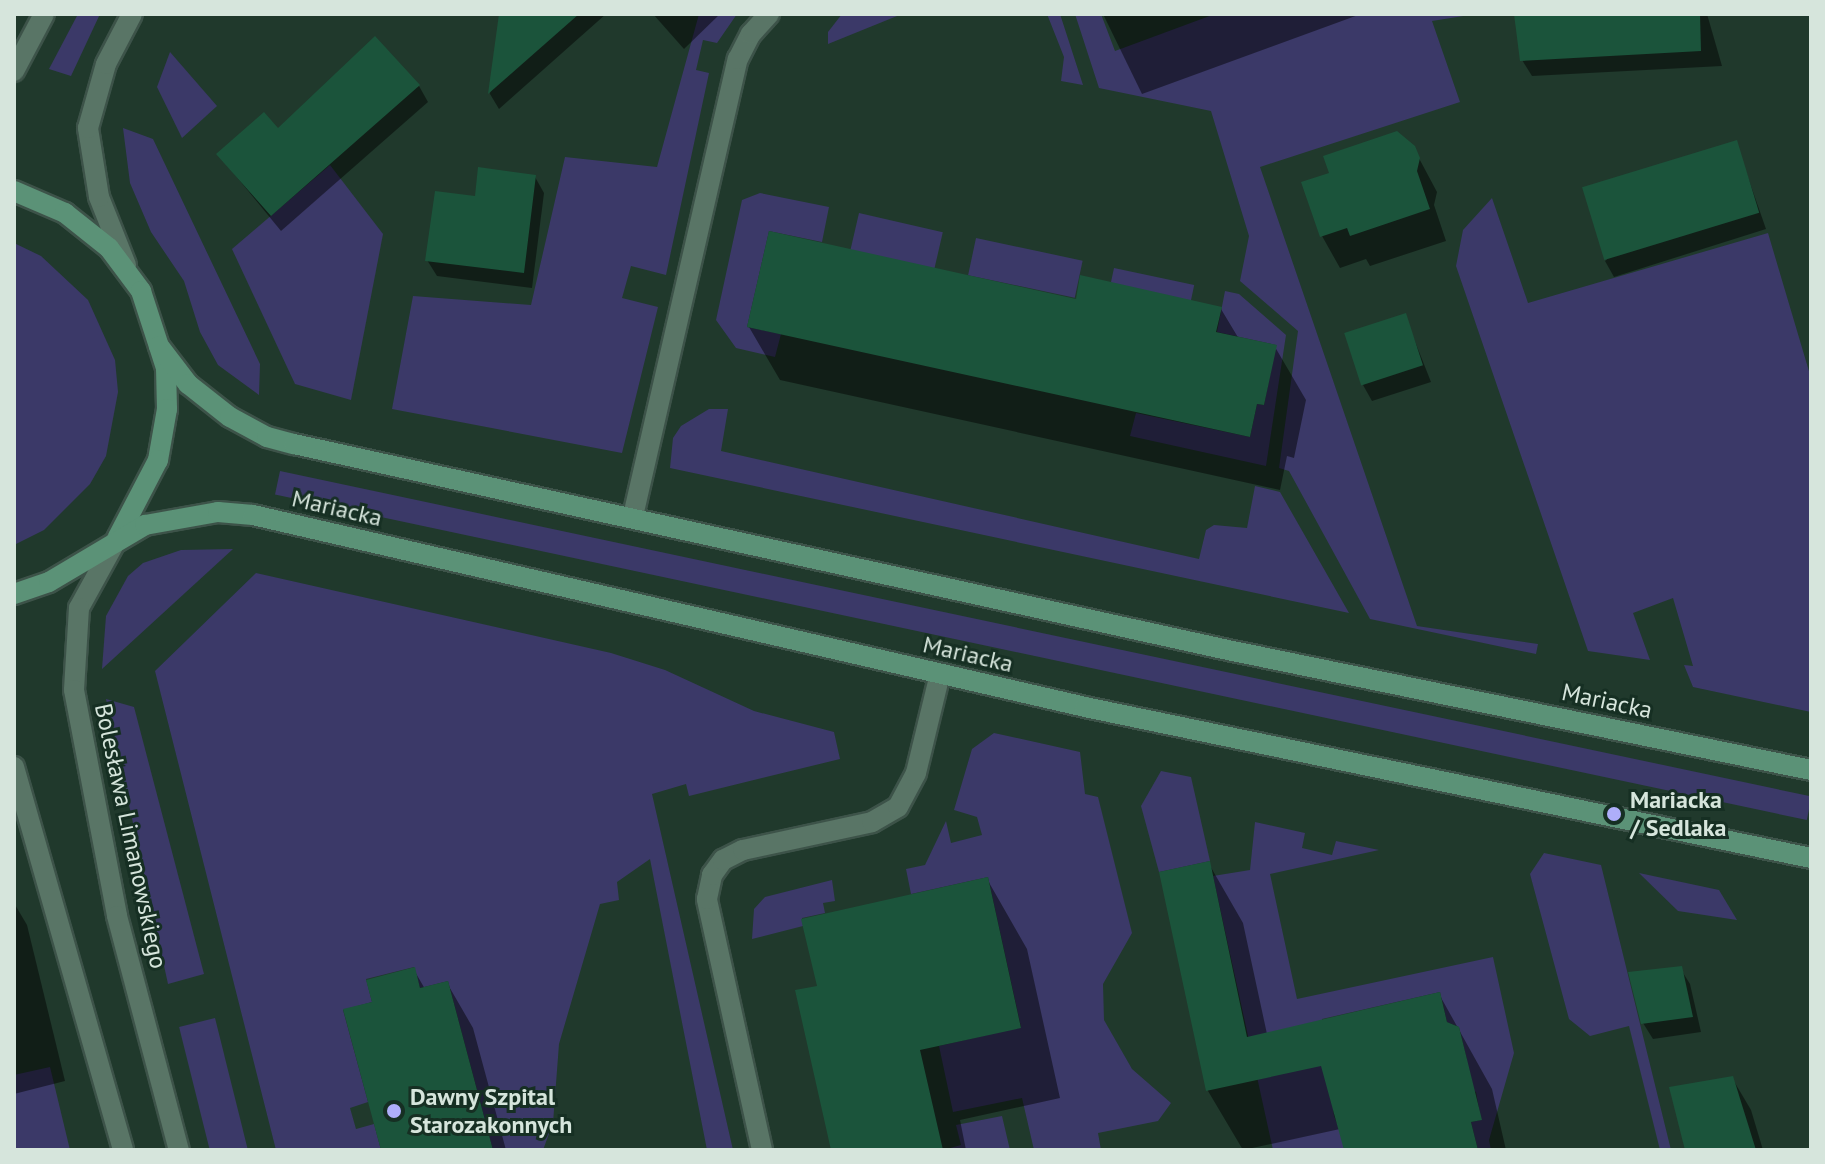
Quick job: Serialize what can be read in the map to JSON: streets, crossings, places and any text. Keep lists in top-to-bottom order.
{
  "streets": {
    "main road": ["Mariacka"],
    "street": ["Bolesława Limanowskiego"]
  },
  "crossings": [
    ["Mariacka", "Bolesława Limanowskiego"]
  ],
  "places": ["Mariacka / Sedlaka", "Dawny Szpital Starozakonnych"]
}
